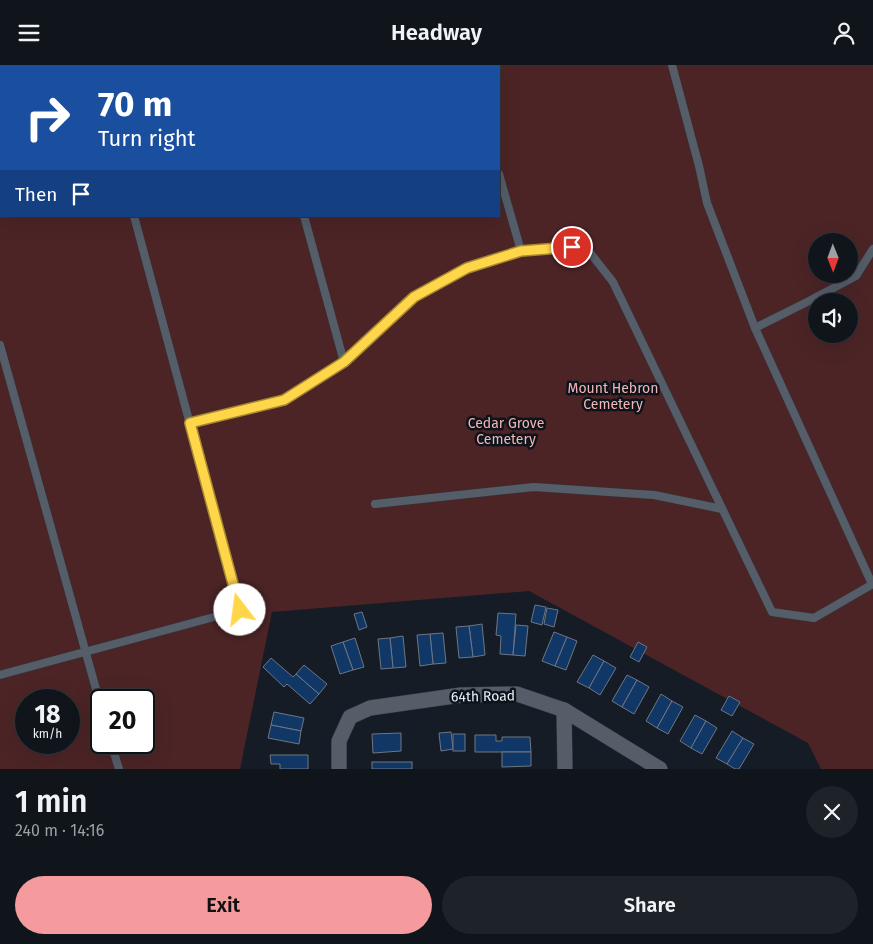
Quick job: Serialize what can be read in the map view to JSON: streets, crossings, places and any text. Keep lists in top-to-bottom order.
{
  "streets": {
    "street": ["64th Road"]
  },
  "parks": ["Mount Hebron Cemetery", "Cedar Grove Cemetery"],
  "north": "bottom",
  "page": {
    "header": "Headway",
    "turn": ["70 m", "Turn right"],
    "then": "Then",
    "speed": "18 km/h",
    "limit": "20",
    "heading": ["1 min", "240 m · 14:16"],
    "buttons": ["Exit", "Share"]
  }
}
